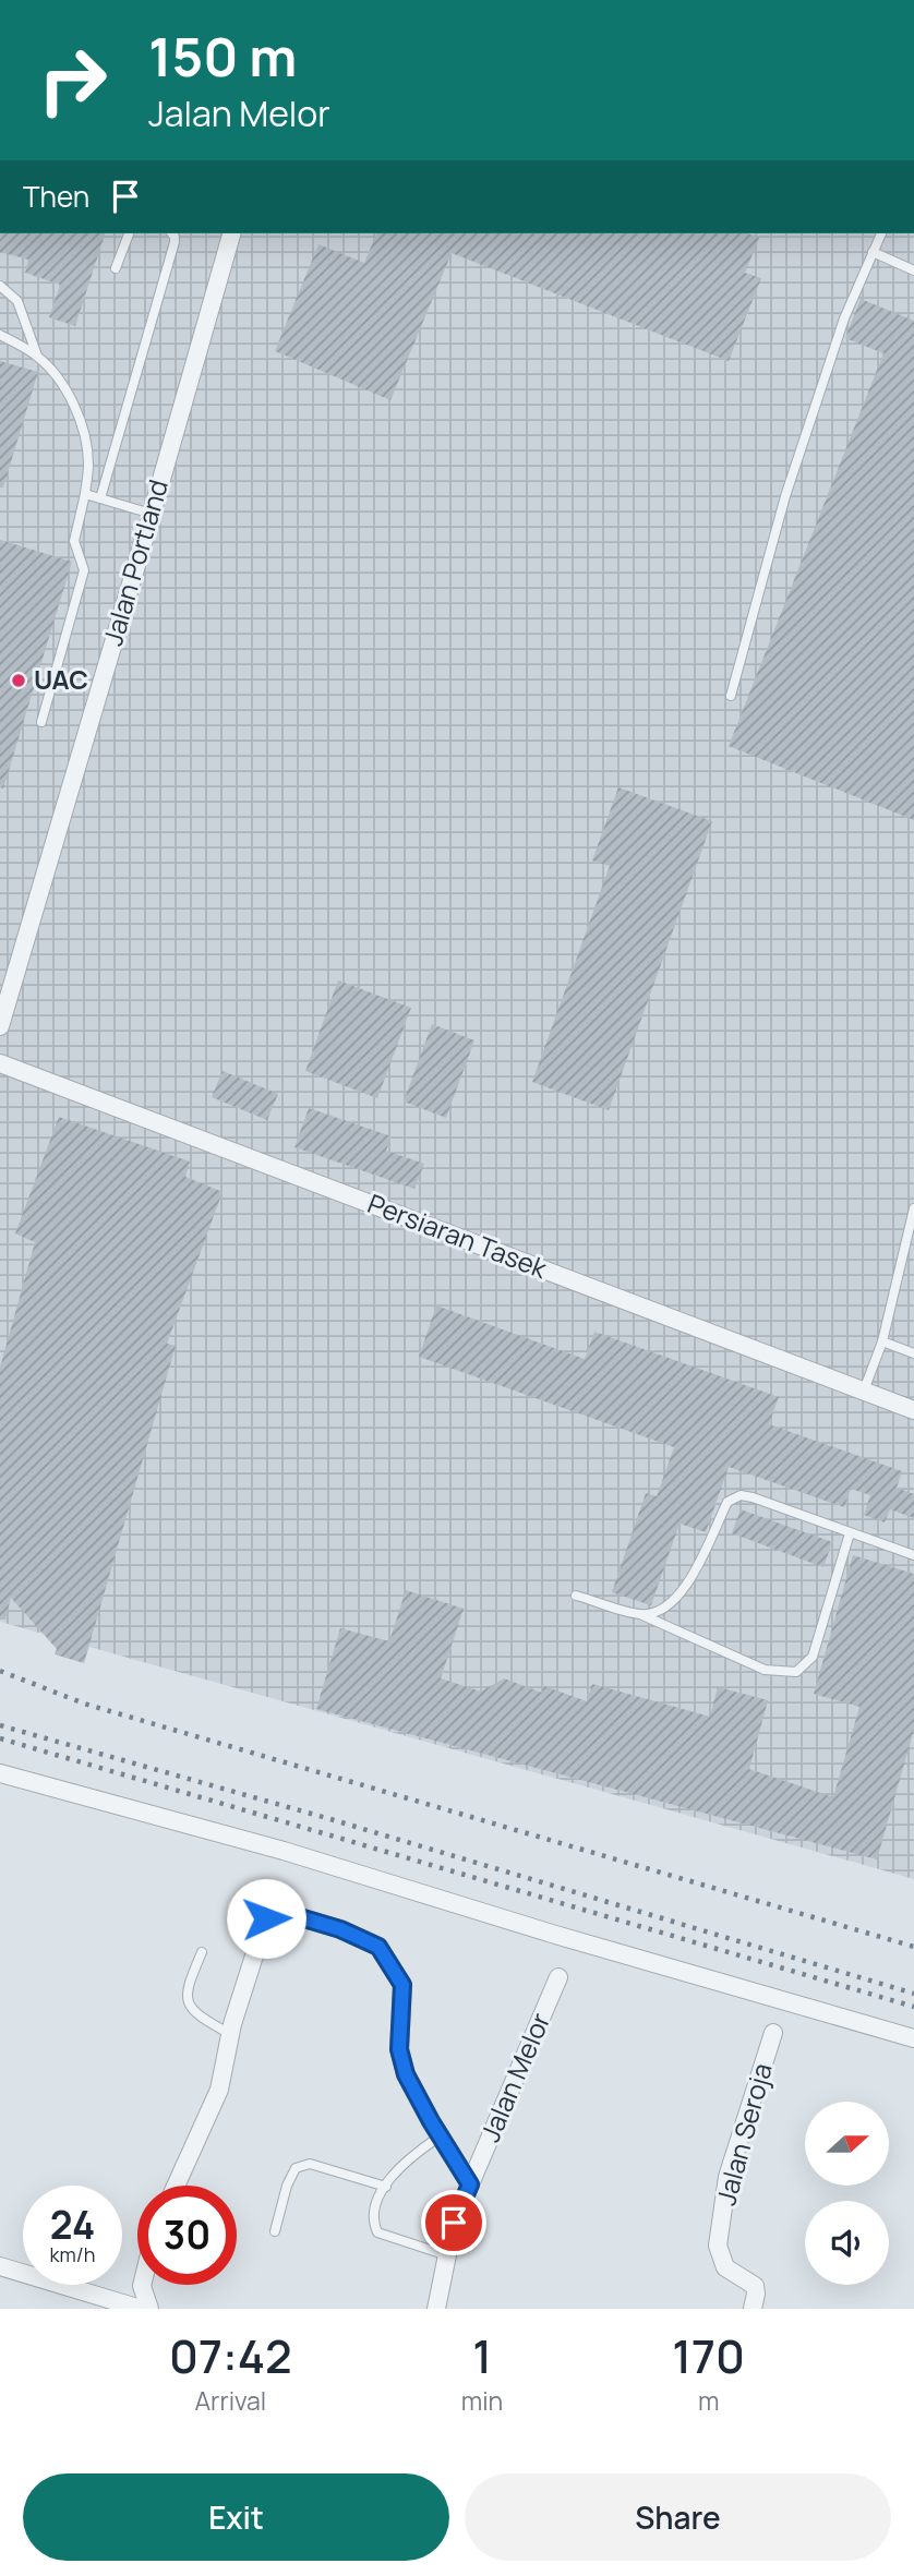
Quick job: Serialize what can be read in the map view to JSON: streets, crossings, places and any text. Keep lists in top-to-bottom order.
{
  "streets": {
    "street": [
      "Jalan Portland",
      "Persiaran Tasek",
      "Jalan Melor",
      "Jalan Seroja"
    ]
  },
  "places": ["UAC"],
  "north": "right",
  "page": {
    "turn": ["150 m", "Jalan Melor"],
    "then": "Then",
    "speed": "24 km/h",
    "limit": "30",
    "eta": [
      "07:42",
      "Arrival",
      "1",
      "min",
      "170",
      "m"
    ],
    "buttons": ["Exit", "Share"]
  }
}
